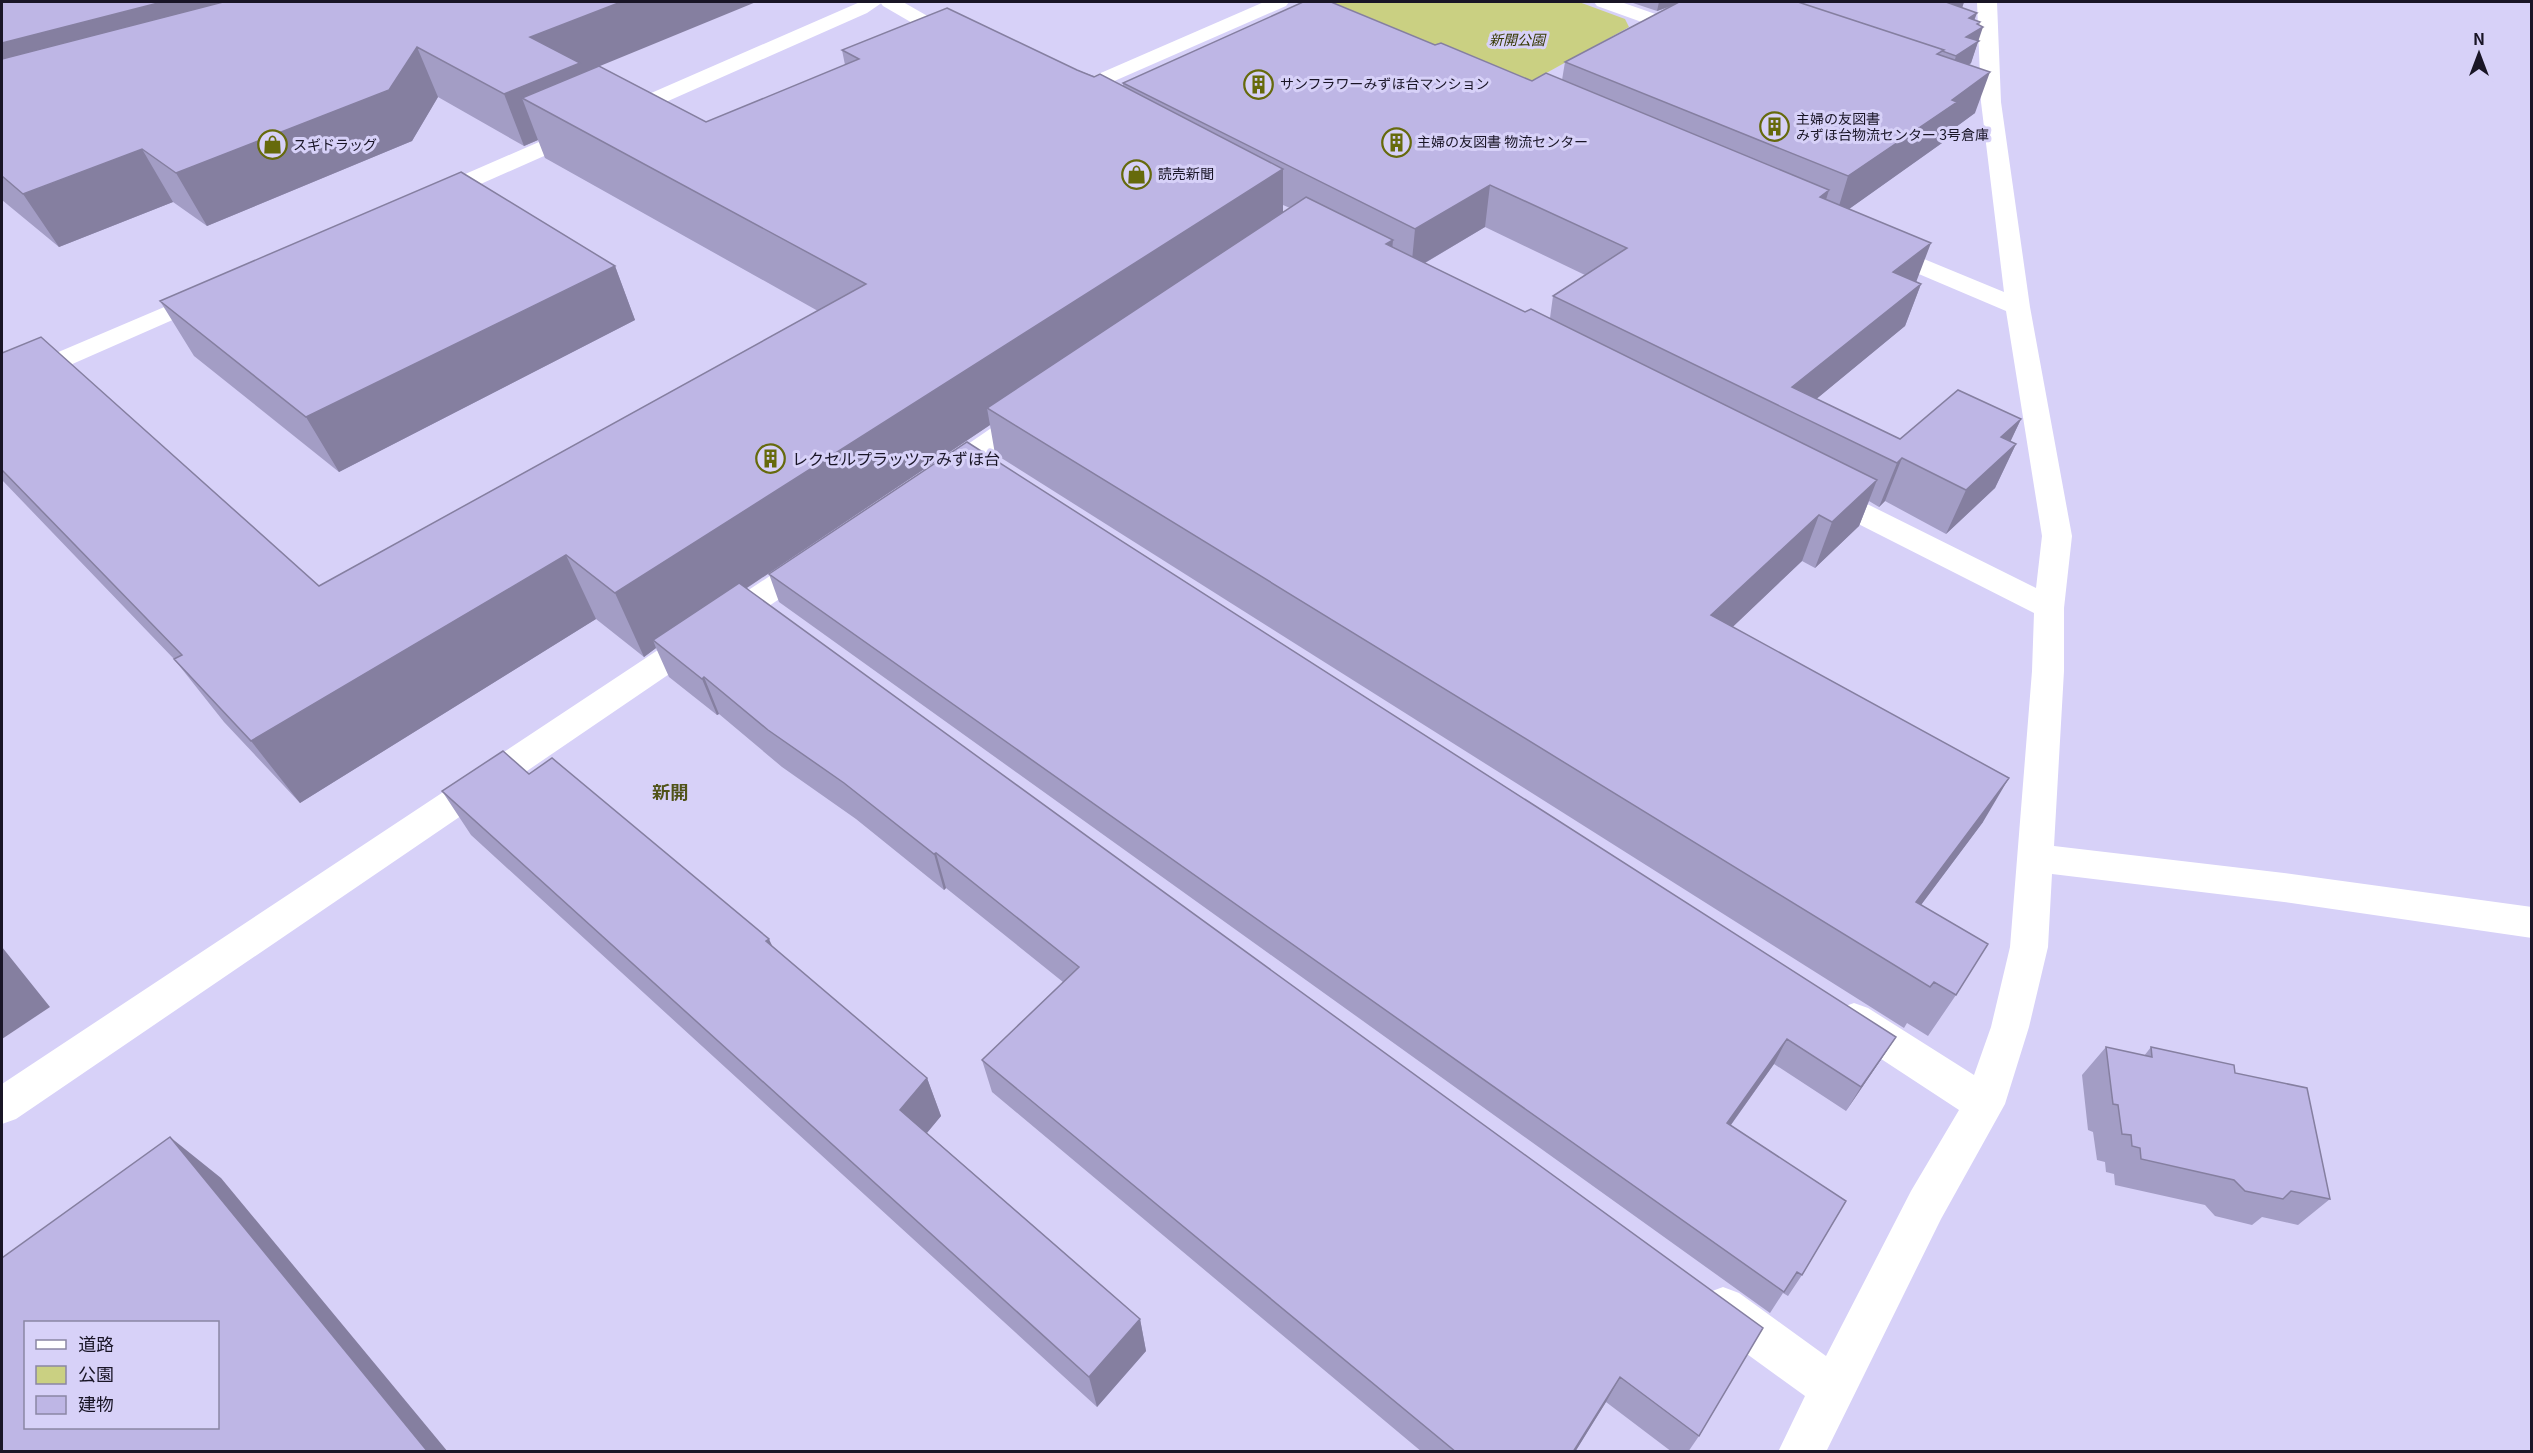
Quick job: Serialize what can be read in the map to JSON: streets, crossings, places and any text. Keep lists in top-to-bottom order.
{
  "districts": ["新開"],
  "parks": ["新開公園"],
  "places": {
    "building": [
      "サンフラワーみずほ台マンション",
      "主婦の友図書 みずほ台物流センター 3号倉庫",
      "主婦の友図書 物流センター",
      "レクセルプラッツァみずほ台"
    ],
    "shop": ["スギドラッグ", "読売新聞"]
  },
  "legend": ["道路", "公園", "建物"],
  "north": "top"
}
